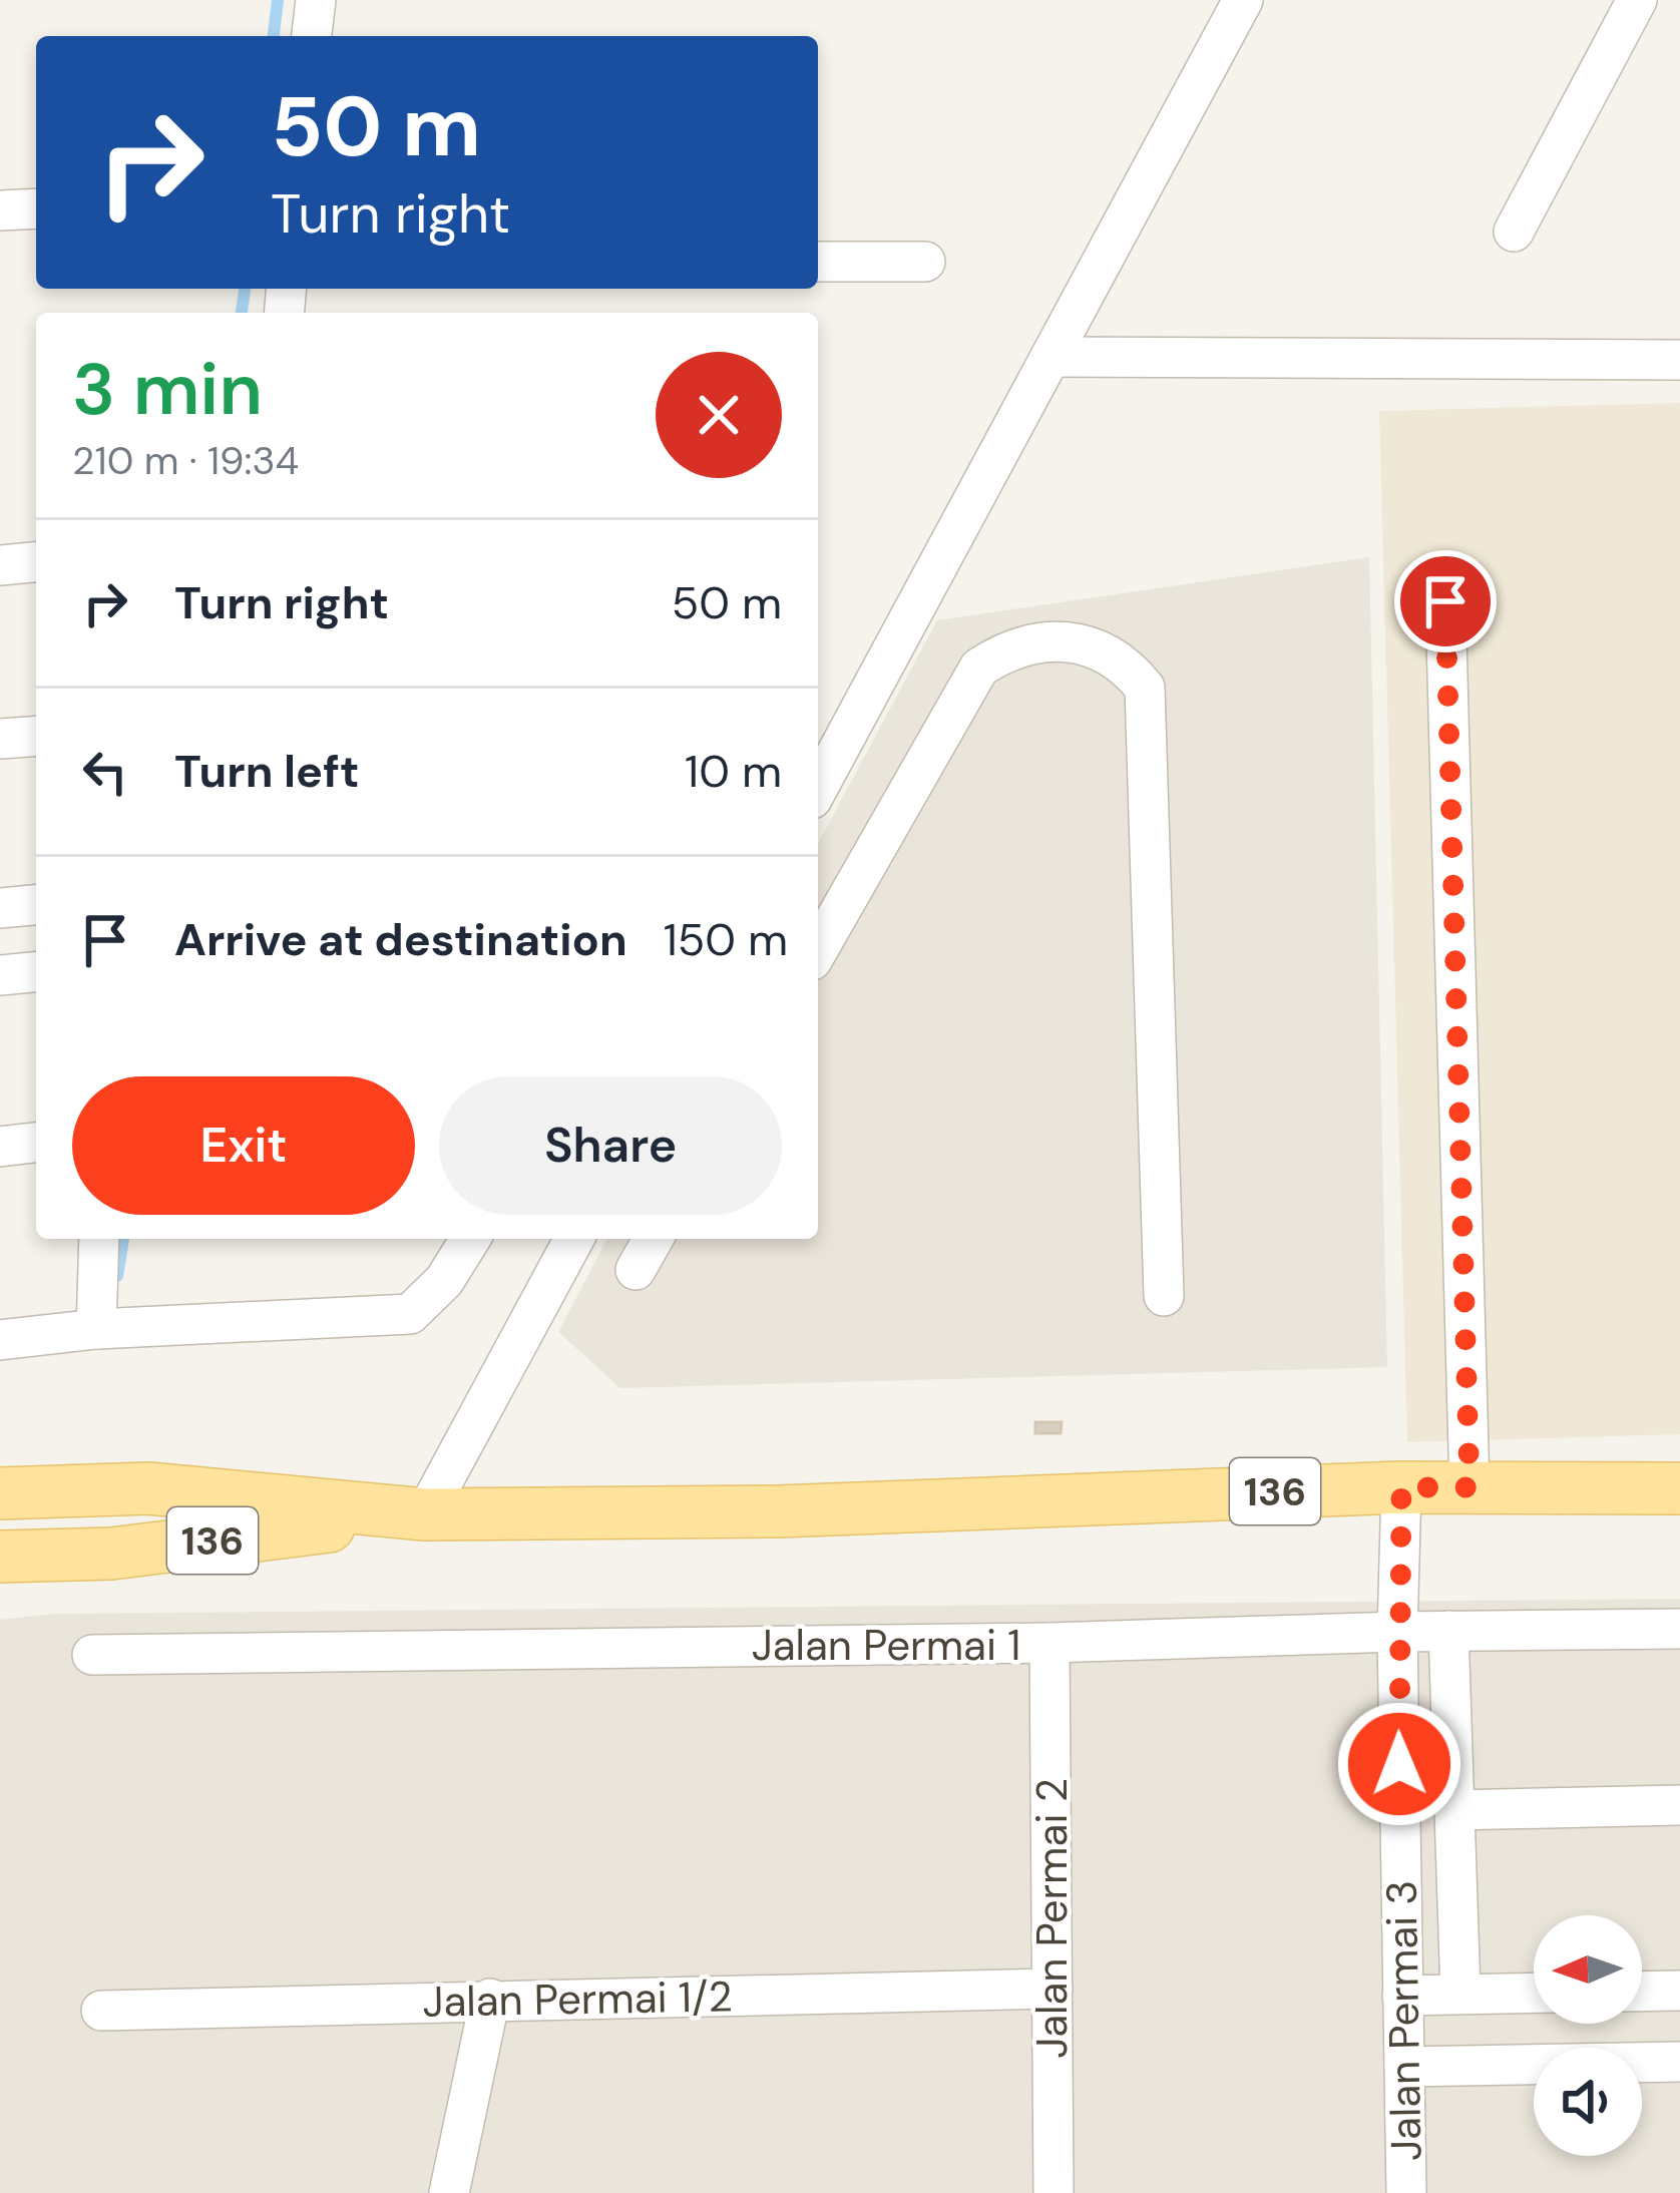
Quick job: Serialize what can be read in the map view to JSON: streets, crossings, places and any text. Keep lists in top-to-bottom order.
{
  "streets": {
    "main road": ["136"],
    "street": [
      "Jalan Permai 1",
      "Jalan Permai 2",
      "Jalan Permai 1/2",
      "Jalan Permai 3"
    ]
  },
  "crossings": [
    ["136", "Jalan Permai 3"],
    ["Jalan Permai 1", "Jalan Permai 2"],
    ["Jalan Permai 1", "Jalan Permai 3"],
    ["Jalan Permai 2", "Jalan Permai 1/2"]
  ],
  "north": "left",
  "page": {
    "turn": ["50 m", "Turn right"],
    "heading": ["3 min", "210 m · 19:34"],
    "list": [
      {
        "name": "Turn right",
        "value": "50 m"
      },
      {
        "name": "Turn left",
        "value": "10 m"
      },
      {
        "name": "Arrive at destination",
        "value": "150 m"
      }
    ],
    "buttons": ["Exit", "Share"]
  }
}
